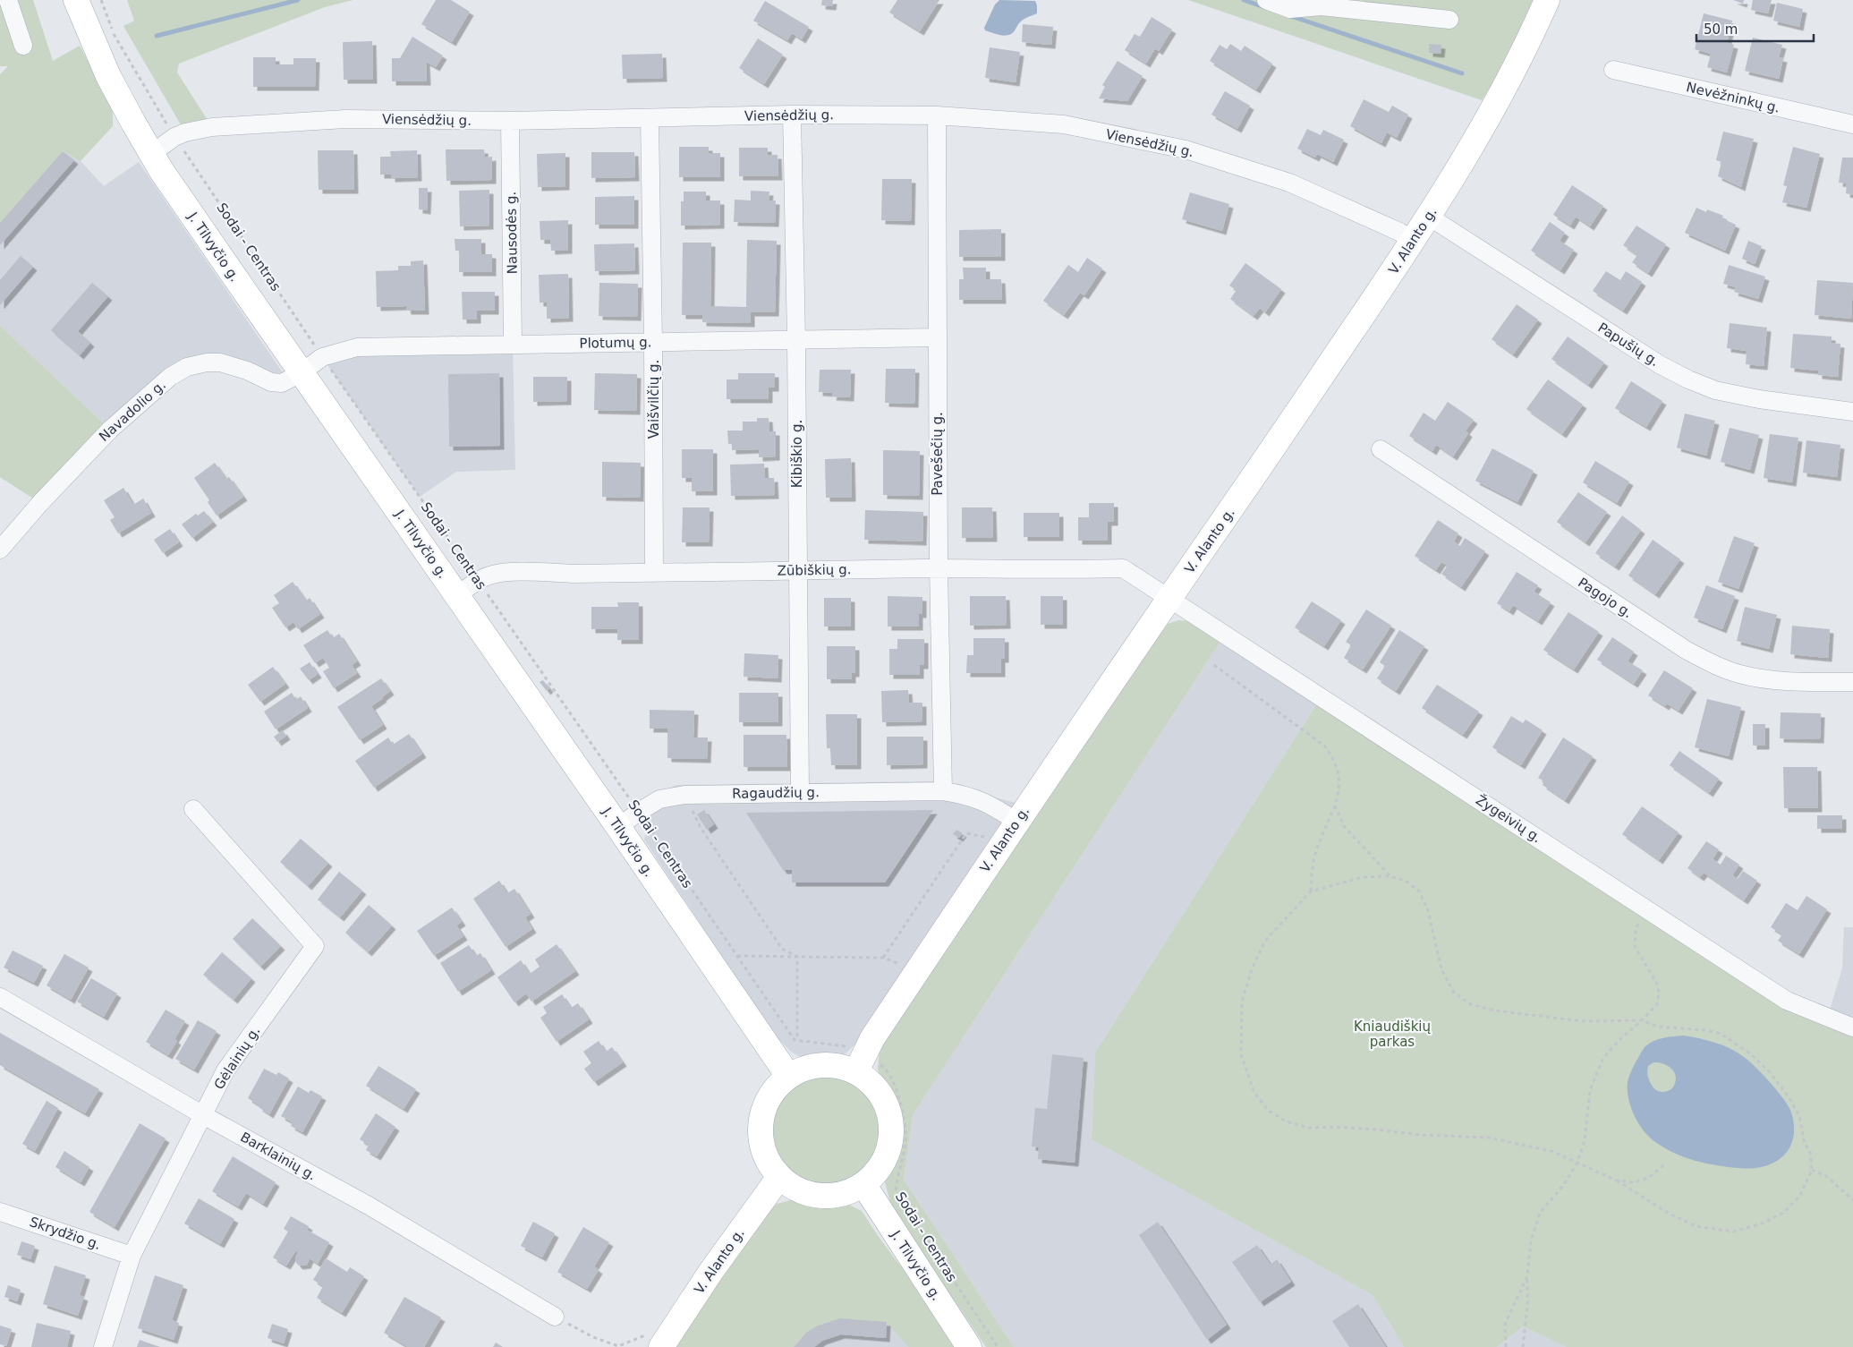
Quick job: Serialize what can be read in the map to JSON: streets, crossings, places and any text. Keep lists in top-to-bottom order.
{
  "streets": {
    "main road": ["V. Alanto g.", "J. Tilvyčio g."],
    "street": [
      "Nevėžninkų g.",
      "Viensėdžių g.",
      "Nausodės g.",
      "Plotumų g.",
      "Papušių g.",
      "Vaišvilčių g.",
      "Navadolio g.",
      "Kibiškio g.",
      "Pavešečių g.",
      "Zūbiškių g.",
      "Pagojo g.",
      "Ragaudžių g.",
      "Žygeivių g.",
      "Gėlainių g.",
      "Barklainių g.",
      "Skrydžio g."
    ],
    "path": ["Sodai - Centras"]
  },
  "crossings": [
    ["Viensėdžių g.", "Nausodės g."],
    ["Viensėdžių g.", "V. Alanto g."],
    ["Viensėdžių g.", "J. Tilvyčio g."],
    ["Viensėdžių g.", "Sodai - Centras"],
    ["Viensėdžių g.", "Vaišvilčių g."],
    ["Viensėdžių g.", "Kibiškio g."],
    ["Viensėdžių g.", "Pavešečių g."],
    ["Nausodės g.", "Plotumų g."],
    ["V. Alanto g.", "J. Tilvyčio g."],
    ["V. Alanto g.", "Papušių g."],
    ["V. Alanto g.", "Zūbiškių g."],
    ["V. Alanto g.", "Ragaudžių g."],
    ["V. Alanto g.", "Žygeivių g."],
    ["J. Tilvyčio g.", "Plotumų g."],
    ["J. Tilvyčio g.", "Navadolio g."],
    ["J. Tilvyčio g.", "Zūbiškių g."],
    ["J. Tilvyčio g.", "Ragaudžių g."],
    ["Sodai - Centras", "Plotumų g."],
    ["Sodai - Centras", "Zūbiškių g."],
    ["Sodai - Centras", "Ragaudžių g."],
    ["Plotumų g.", "Vaišvilčių g."],
    ["Plotumų g.", "Navadolio g."],
    ["Plotumų g.", "Kibiškio g."],
    ["Plotumų g.", "Pavešečių g."],
    ["Vaišvilčių g.", "Zūbiškių g."],
    ["Kibiškio g.", "Zūbiškių g."],
    ["Kibiškio g.", "Ragaudžių g."],
    ["Pavešečių g.", "Zūbiškių g."],
    ["Pavešečių g.", "Ragaudžių g."],
    ["Zūbiškių g.", "Žygeivių g."],
    ["Gėlainių g.", "Barklainių g."],
    ["Gėlainių g.", "Skrydžio g."]
  ],
  "parks": ["Kniaudiškių parkas"],
  "scale_bar": "50 m"
}
